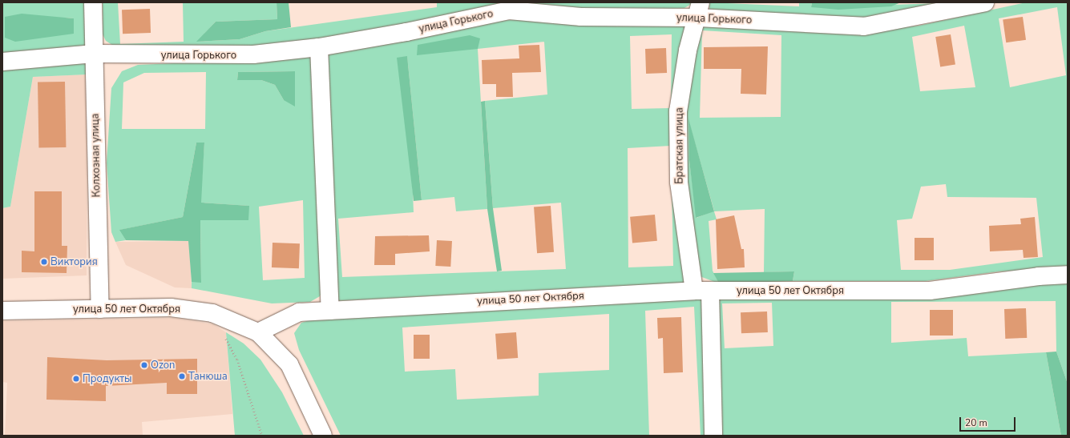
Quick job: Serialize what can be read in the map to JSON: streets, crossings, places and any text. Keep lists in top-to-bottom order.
{
  "streets": {
    "street": [
      "улица Горького",
      "Братская улица",
      "Колхозная улица",
      "улица 50 лет Октября"
    ]
  },
  "crossings": [
    ["улица Горького", "Братская улица"],
    ["улица Горького", "Колхозная улица"],
    ["Братская улица", "улица 50 лет Октября"],
    ["Колхозная улица", "улица 50 лет Октября"]
  ],
  "places": [
    "Виктория",
    "Ozon",
    "Танюша",
    "Продукты"
  ],
  "scale_bar": "20 m"
}
